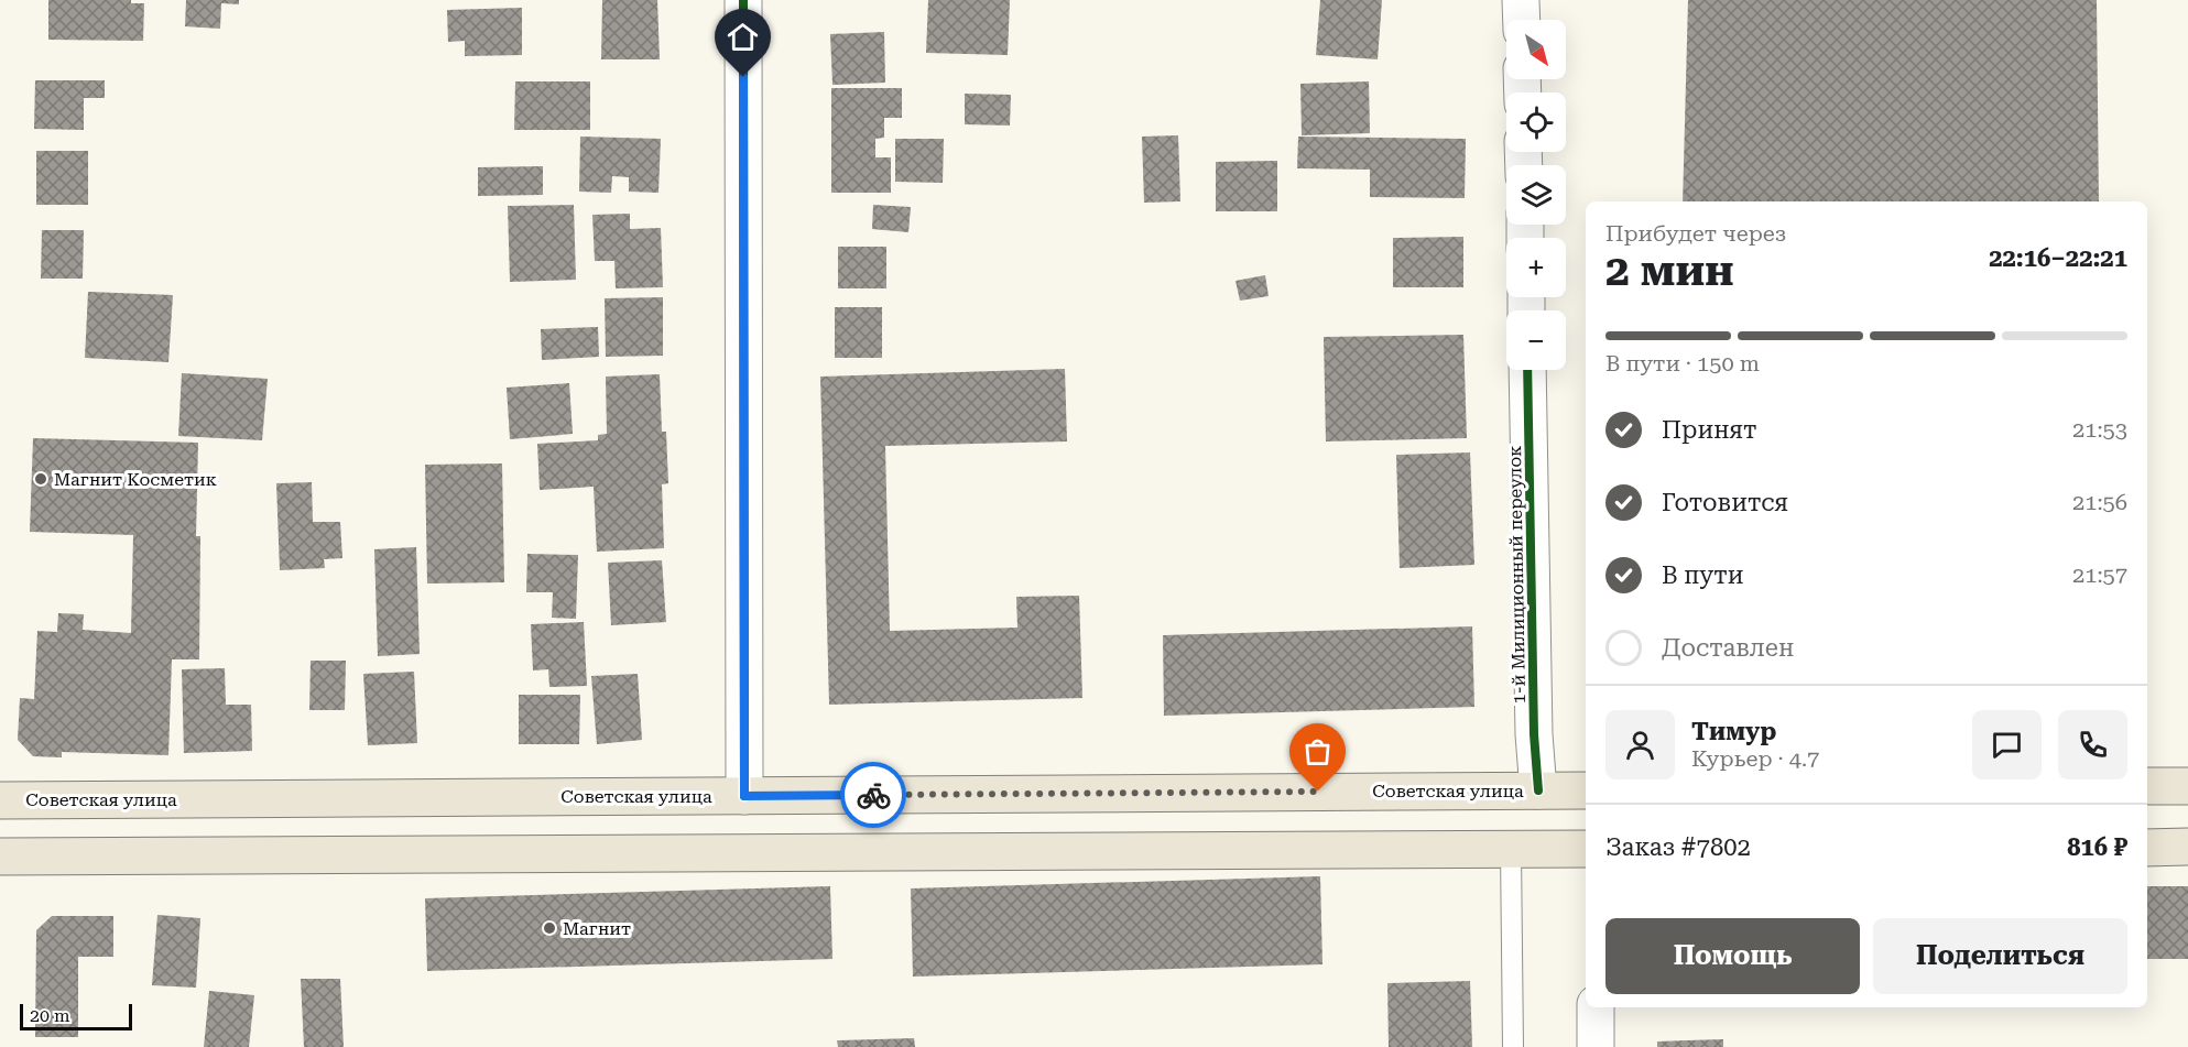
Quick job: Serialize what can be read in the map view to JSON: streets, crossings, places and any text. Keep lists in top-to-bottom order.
{
  "streets": {
    "main road": ["Советская улица"],
    "street": ["1-й Милиционный переулок"]
  },
  "crossings": [
    ["1-й Милиционный переулок", "Советская улица"]
  ],
  "places": ["Магнит Косметик", "Магнит"],
  "scale_bar": "20 m",
  "north": "bottom right",
  "page": {
    "map_buttons": ["+", "−"],
    "heading": ["2 мин", "Прибудет через", "22:16–22:21"],
    "panel": [
      "Тимур",
      "Курьер · 4.7",
      "Заказ #7802",
      "816 ₽"
    ],
    "bar": "В пути · 150 m",
    "list": [
      ["Принят", "21:53"],
      ["Готовится", "21:56"],
      ["В пути", "21:57"],
      "Доставлен"
    ],
    "buttons": ["Помощь", "Поделиться"],
    "scale": "20 m"
  }
}
